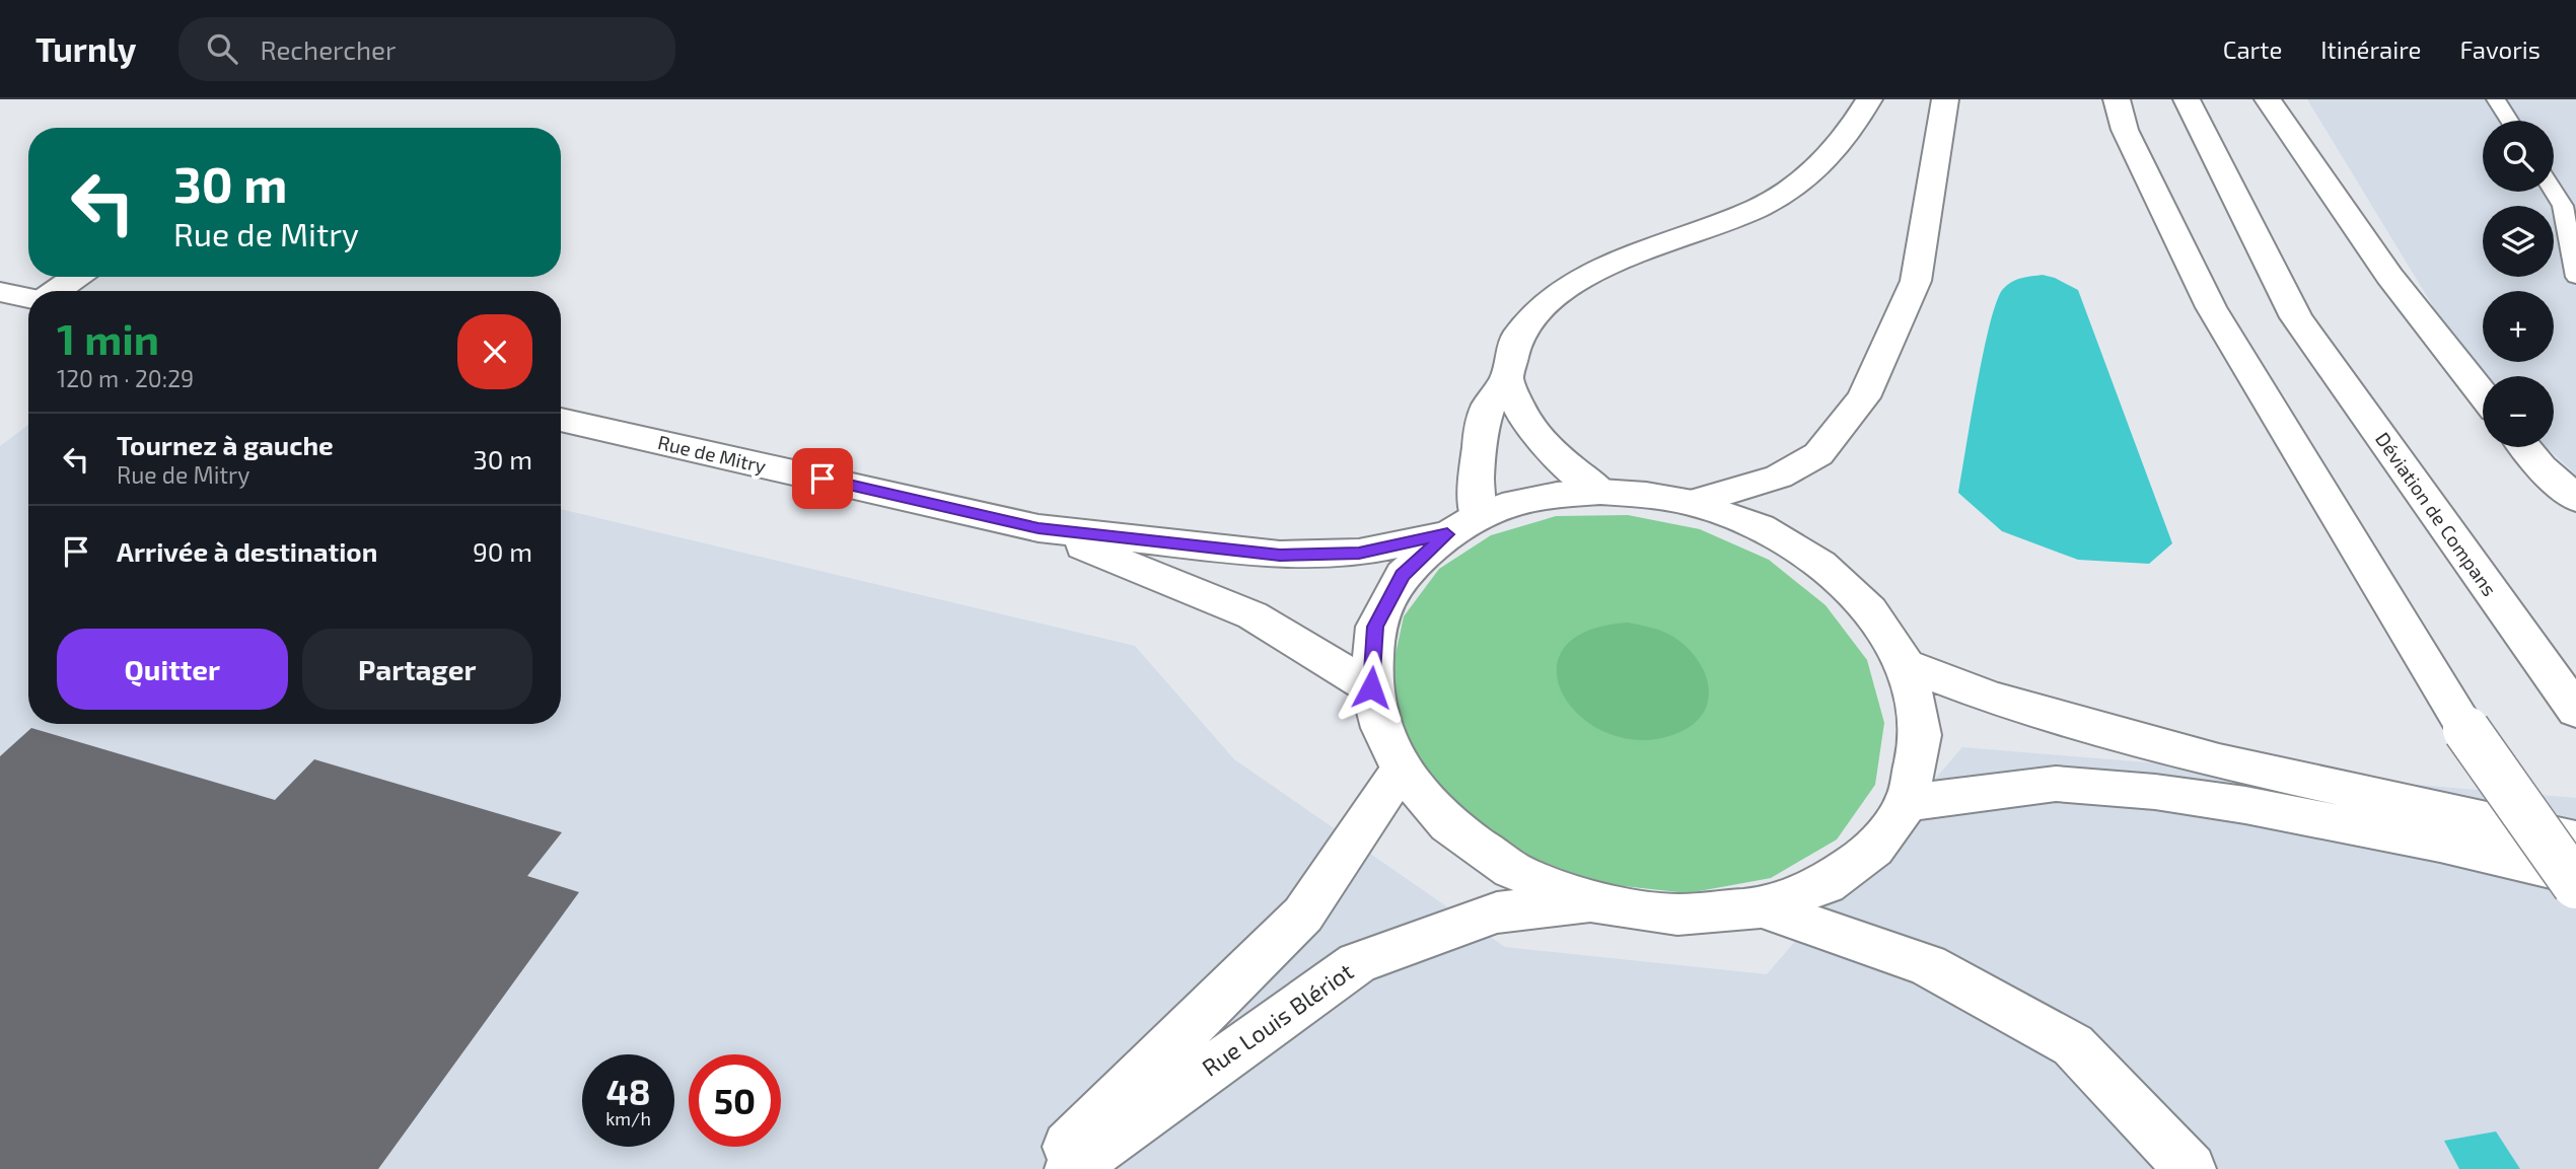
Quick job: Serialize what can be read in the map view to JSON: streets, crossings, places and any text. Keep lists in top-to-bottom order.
{
  "streets": {
    "main road": ["Rue de Mitry", "Déviation de Compans", "Rue Louis Blériot"]
  },
  "page": {
    "header": "Turnly",
    "search": "Rechercher",
    "nav": ["Carte", "Itinéraire", "Favoris"],
    "map_buttons": ["+", "−"],
    "turn": ["30 m", "Rue de Mitry"],
    "heading": ["1 min", "120 m · 20:29"],
    "list": [
      {
        "name": "Tournez à gauche",
        "note": "Rue de Mitry",
        "value": "30 m"
      },
      {
        "name": "Arrivée à destination",
        "value": "90 m"
      }
    ],
    "buttons": ["Quitter", "Partager"],
    "speed": "48 km/h",
    "limit": "50"
  }
}
